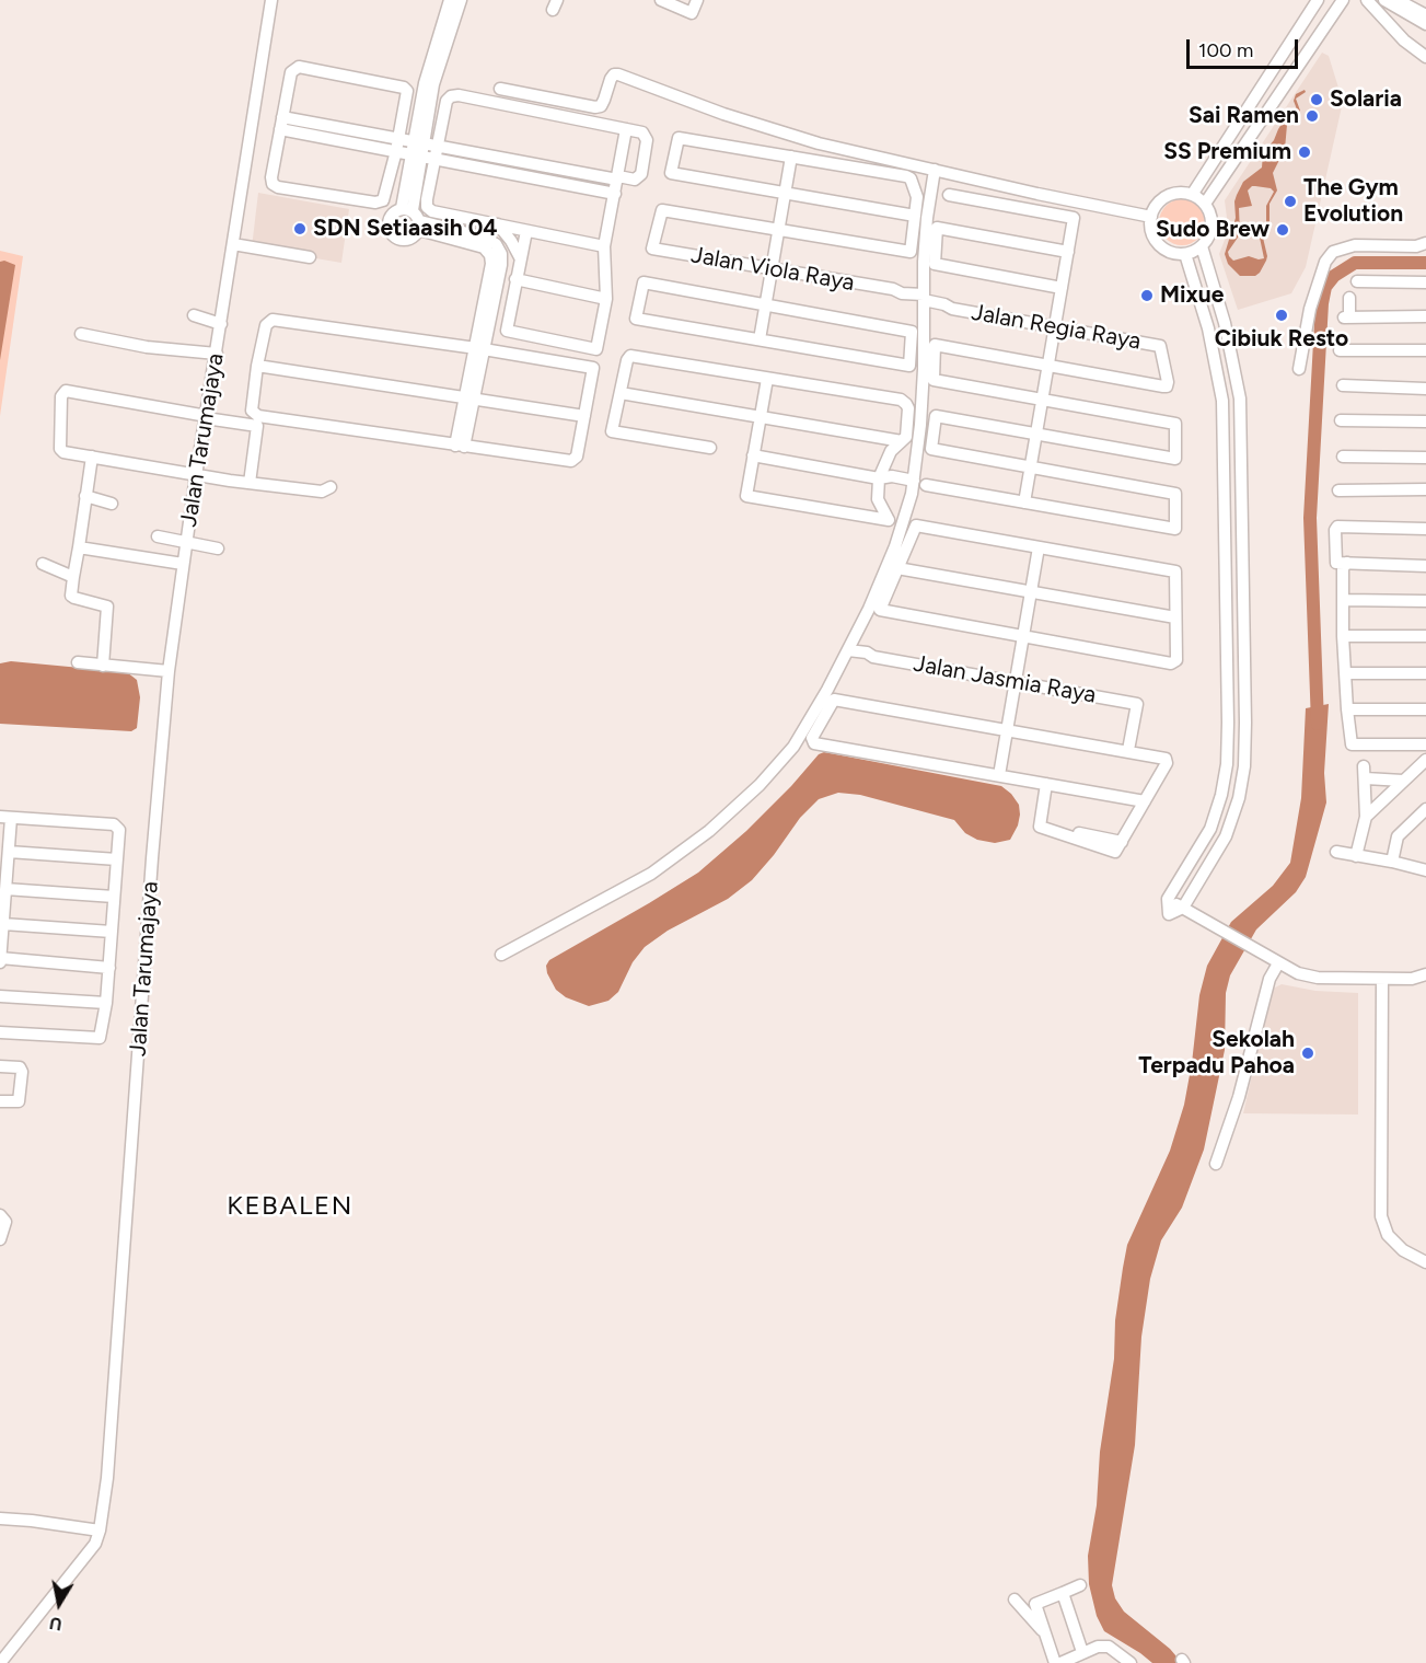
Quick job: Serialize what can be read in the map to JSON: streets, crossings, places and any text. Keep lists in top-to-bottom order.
{
  "streets": {
    "street": [
      "Jalan Viola Raya",
      "Jalan Regia Raya",
      "Jalan Tarumajaya",
      "Jalan Jasmia Raya"
    ]
  },
  "crossings": [
    ["Jalan Viola Raya", "Jalan Regia Raya"]
  ],
  "districts": ["KEBALEN"],
  "places": [
    "Solaria",
    "Sai Ramen",
    "SS Premium",
    "The Gym Evolution",
    "SDN Setiaasih 04",
    "Sudo Brew",
    "Mixue",
    "Cibiuk Resto",
    "Sekolah Terpadu Pahoa"
  ],
  "scale_bar": "100 m",
  "north": "bottom"
}
